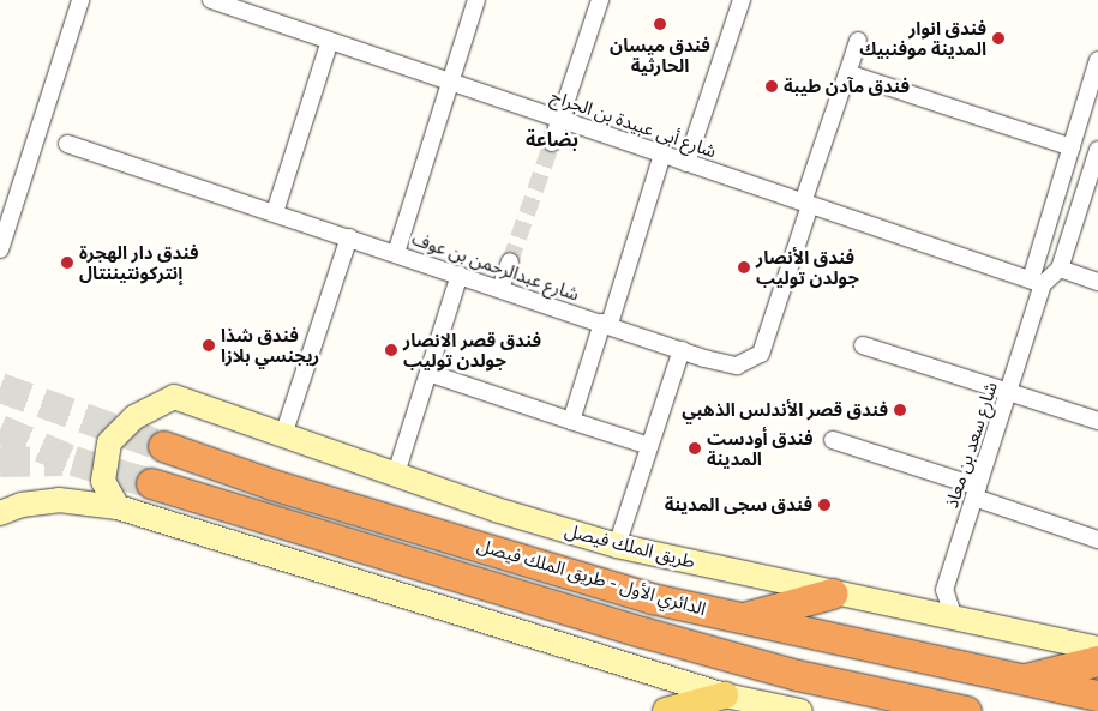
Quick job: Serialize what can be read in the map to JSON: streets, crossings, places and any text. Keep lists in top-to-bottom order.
{
  "streets": {
    "highway": ["الدائري الأول - طريق الملك فيصل"],
    "main road": ["طريق الملك فيصل"],
    "street": ["شارع أبى عبيدة بن الجراح", "شارع عبدالرحمن بن عوف", "شارع سعد بن معاذ"]
  },
  "crossings": [
    ["شارع أبى عبيدة بن الجراح", "شارع عبدالرحمن بن عوف"],
    ["شارع أبى عبيدة بن الجراح", "شارع سعد بن معاذ"],
    ["شارع سعد بن معاذ", "طريق الملك فيصل"]
  ],
  "districts": ["بضاعة"],
  "places": [
    "فندق ميسان الحارثية",
    "فندق انوار المدينة موفنبيك",
    "فندق مآدن طيبة",
    "فندق دار الهجرة إنتركونتيننتال",
    "فندق الأنصار جولدن توليب",
    "فندق شذا ريجنسي بلازا",
    "فندق قصر الانصار جولدن توليب",
    "فندق قصر الأندلس الذهبي",
    "فندق أودست المدينة",
    "فندق سجى المدينة"
  ]
}
